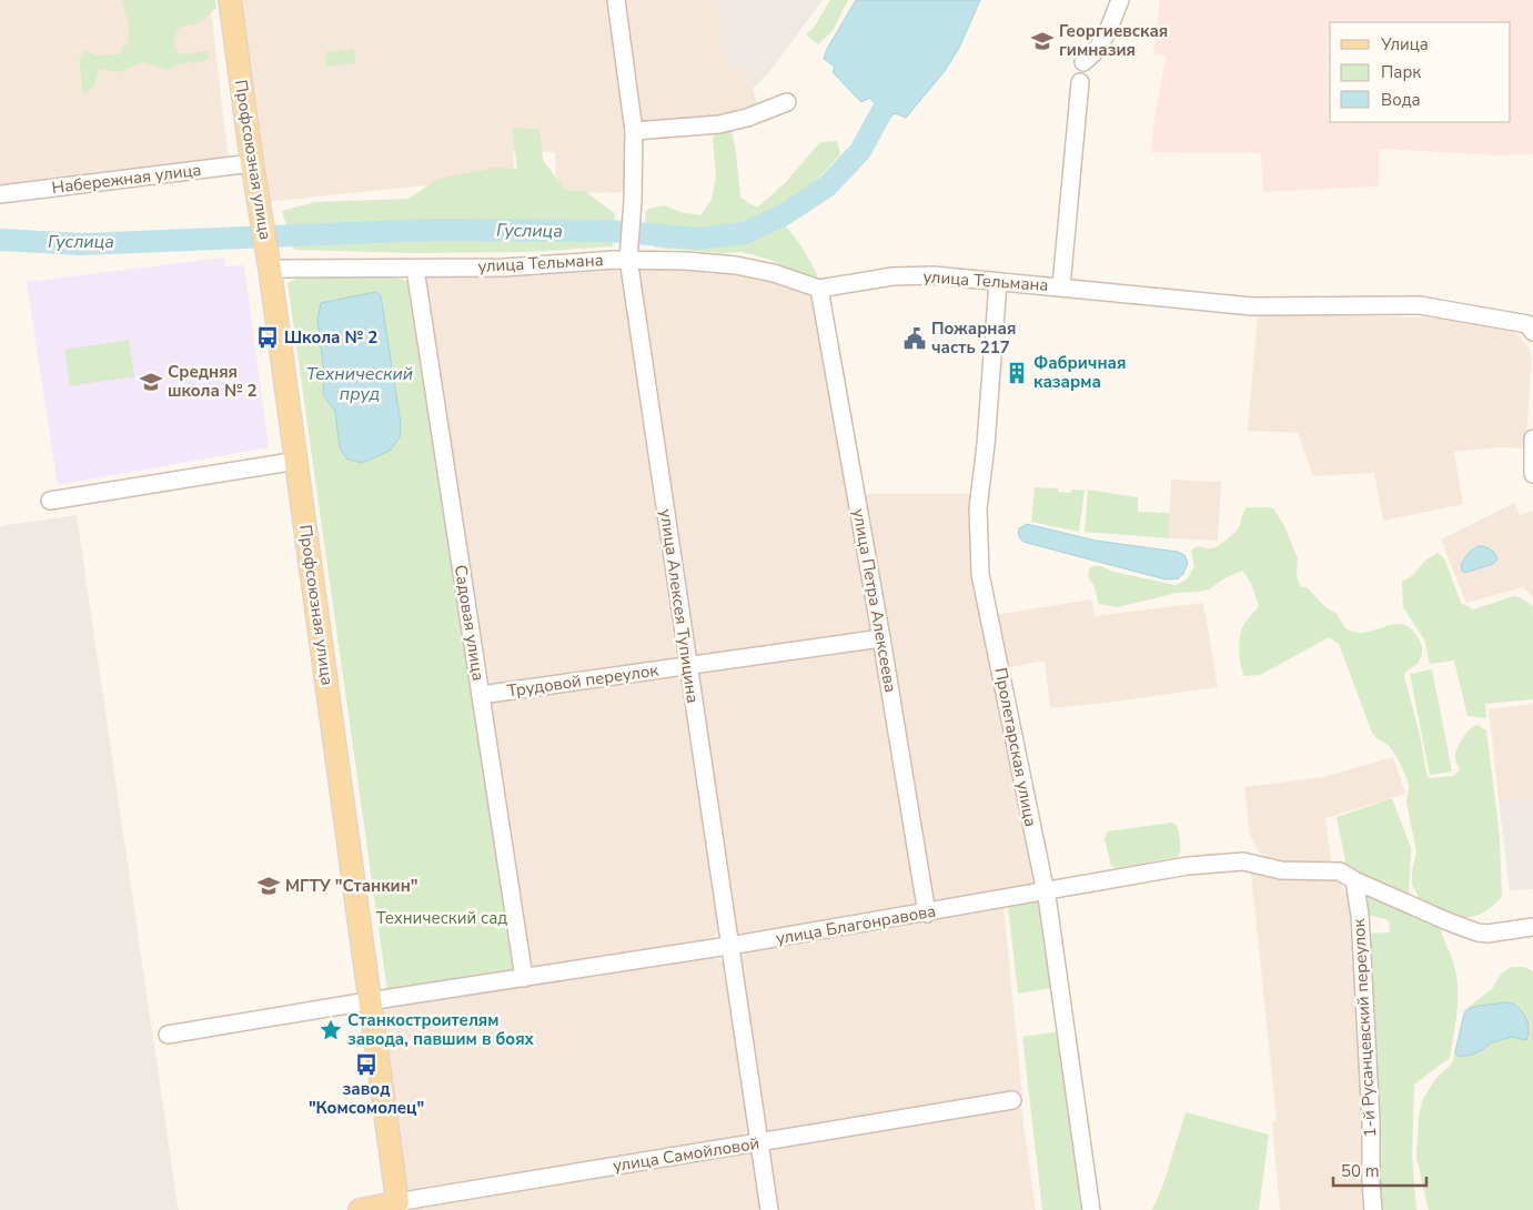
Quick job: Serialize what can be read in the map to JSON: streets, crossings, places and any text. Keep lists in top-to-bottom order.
{
  "streets": {
    "main road": ["Профсоюзная улица", "улица Самойловой"],
    "street": [
      "Набережная улица",
      "улица Тельмана",
      "улица Петра Алексеева",
      "улица Алексея Тупицина",
      "Садовая улица",
      "Трудовой переулок",
      "Пролетарская улица",
      "улица Благонравова",
      "1-й Русанцевский переулок"
    ]
  },
  "crossings": [
    ["Профсоюзная улица", "Набережная улица"],
    ["Профсоюзная улица", "улица Тельмана"],
    ["Профсоюзная улица", "улица Благонравова"],
    ["Профсоюзная улица", "улица Самойловой"],
    ["улица Тельмана", "улица Петра Алексеева"],
    ["улица Тельмана", "улица Алексея Тупицина"],
    ["улица Тельмана", "Садовая улица"],
    ["улица Тельмана", "Пролетарская улица"],
    ["улица Петра Алексеева", "Трудовой переулок"],
    ["улица Петра Алексеева", "улица Благонравова"],
    ["улица Алексея Тупицина", "Трудовой переулок"],
    ["улица Алексея Тупицина", "улица Благонравова"],
    ["улица Алексея Тупицина", "улица Самойловой"],
    ["Садовая улица", "Трудовой переулок"],
    ["Садовая улица", "улица Благонравова"],
    ["Пролетарская улица", "улица Благонравова"],
    ["улица Благонравова", "1-й Русанцевский переулок"]
  ],
  "water": ["Гуслица", "Технический пруд"],
  "parks": ["Технический сад"],
  "places": {
    "school or university": ["Георгиевская гимназия", "Средняя школа № 2", "МГТУ \"Станкин\""],
    "bus stop": ["Школа № 2", "завод \"Комсомолец\""],
    "public building": ["Пожарная часть 217"],
    "building": ["Фабричная казарма"],
    "place": ["Станкостроителям завода, павшим в боях"]
  },
  "legend": ["Улица", "Парк", "Вода"],
  "scale_bar": "50 m"
}
